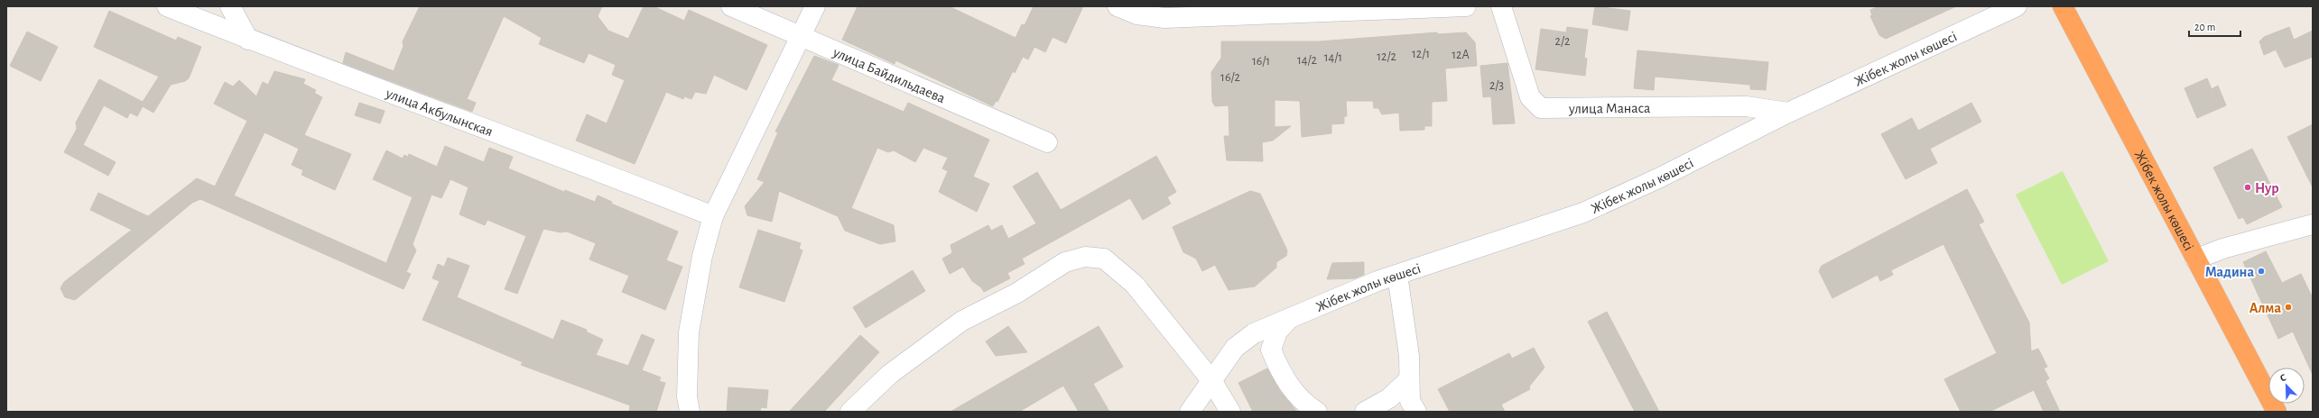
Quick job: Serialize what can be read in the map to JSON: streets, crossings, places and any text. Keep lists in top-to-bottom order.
{
  "streets": {
    "highway": ["Жібек жолы көшесі"],
    "street": ["улица Байдильдаева", "улица Манаса", "улица Акбулынская"]
  },
  "crossings": [
    ["Жібек жолы көшесі", "улица Манаса"]
  ],
  "places": ["Нур", "Мадина", "Алма"],
  "house_numbers": [
    "2/2",
    "12/1",
    "12А",
    "12/2",
    "14/1",
    "14/2",
    "16/1",
    "16/2",
    "2/3"
  ],
  "scale_bar": "20 m",
  "north": "top left"
}
